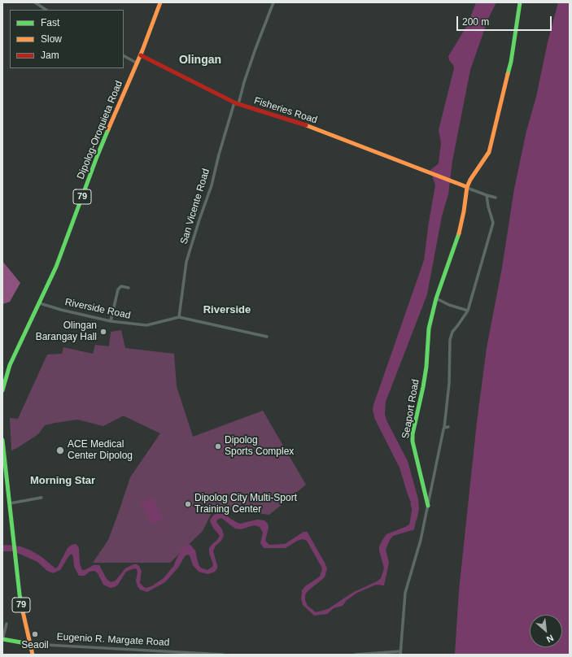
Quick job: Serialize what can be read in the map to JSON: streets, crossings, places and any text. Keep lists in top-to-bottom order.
{
  "streets": {
    "street": [
      "Fisheries Road",
      "Dipolog-Oroquieta Road",
      "79",
      "San Vicente Road",
      "Riverside Road",
      "Seaport Road",
      "Eugenio R. Margate Road"
    ]
  },
  "crossings": [
    ["Fisheries Road", "Dipolog-Oroquieta Road"],
    ["Fisheries Road", "San Vicente Road"],
    ["Fisheries Road", "Seaport Road"],
    ["Dipolog-Oroquieta Road", "Riverside Road"],
    ["79", "Eugenio R. Margate Road"],
    ["San Vicente Road", "Riverside Road"]
  ],
  "districts": ["Olingan", "Riverside", "Morning Star"],
  "places": [
    "Olingan Barangay Hall",
    "Dipolog Sports Complex",
    "ACE Medical Center Dipolog",
    "Dipolog City Multi-Sport Training Center",
    "Seaoil"
  ],
  "legend": ["Fast", "Slow", "Jam"],
  "scale_bar": "200 m",
  "north": "bottom right"
}
